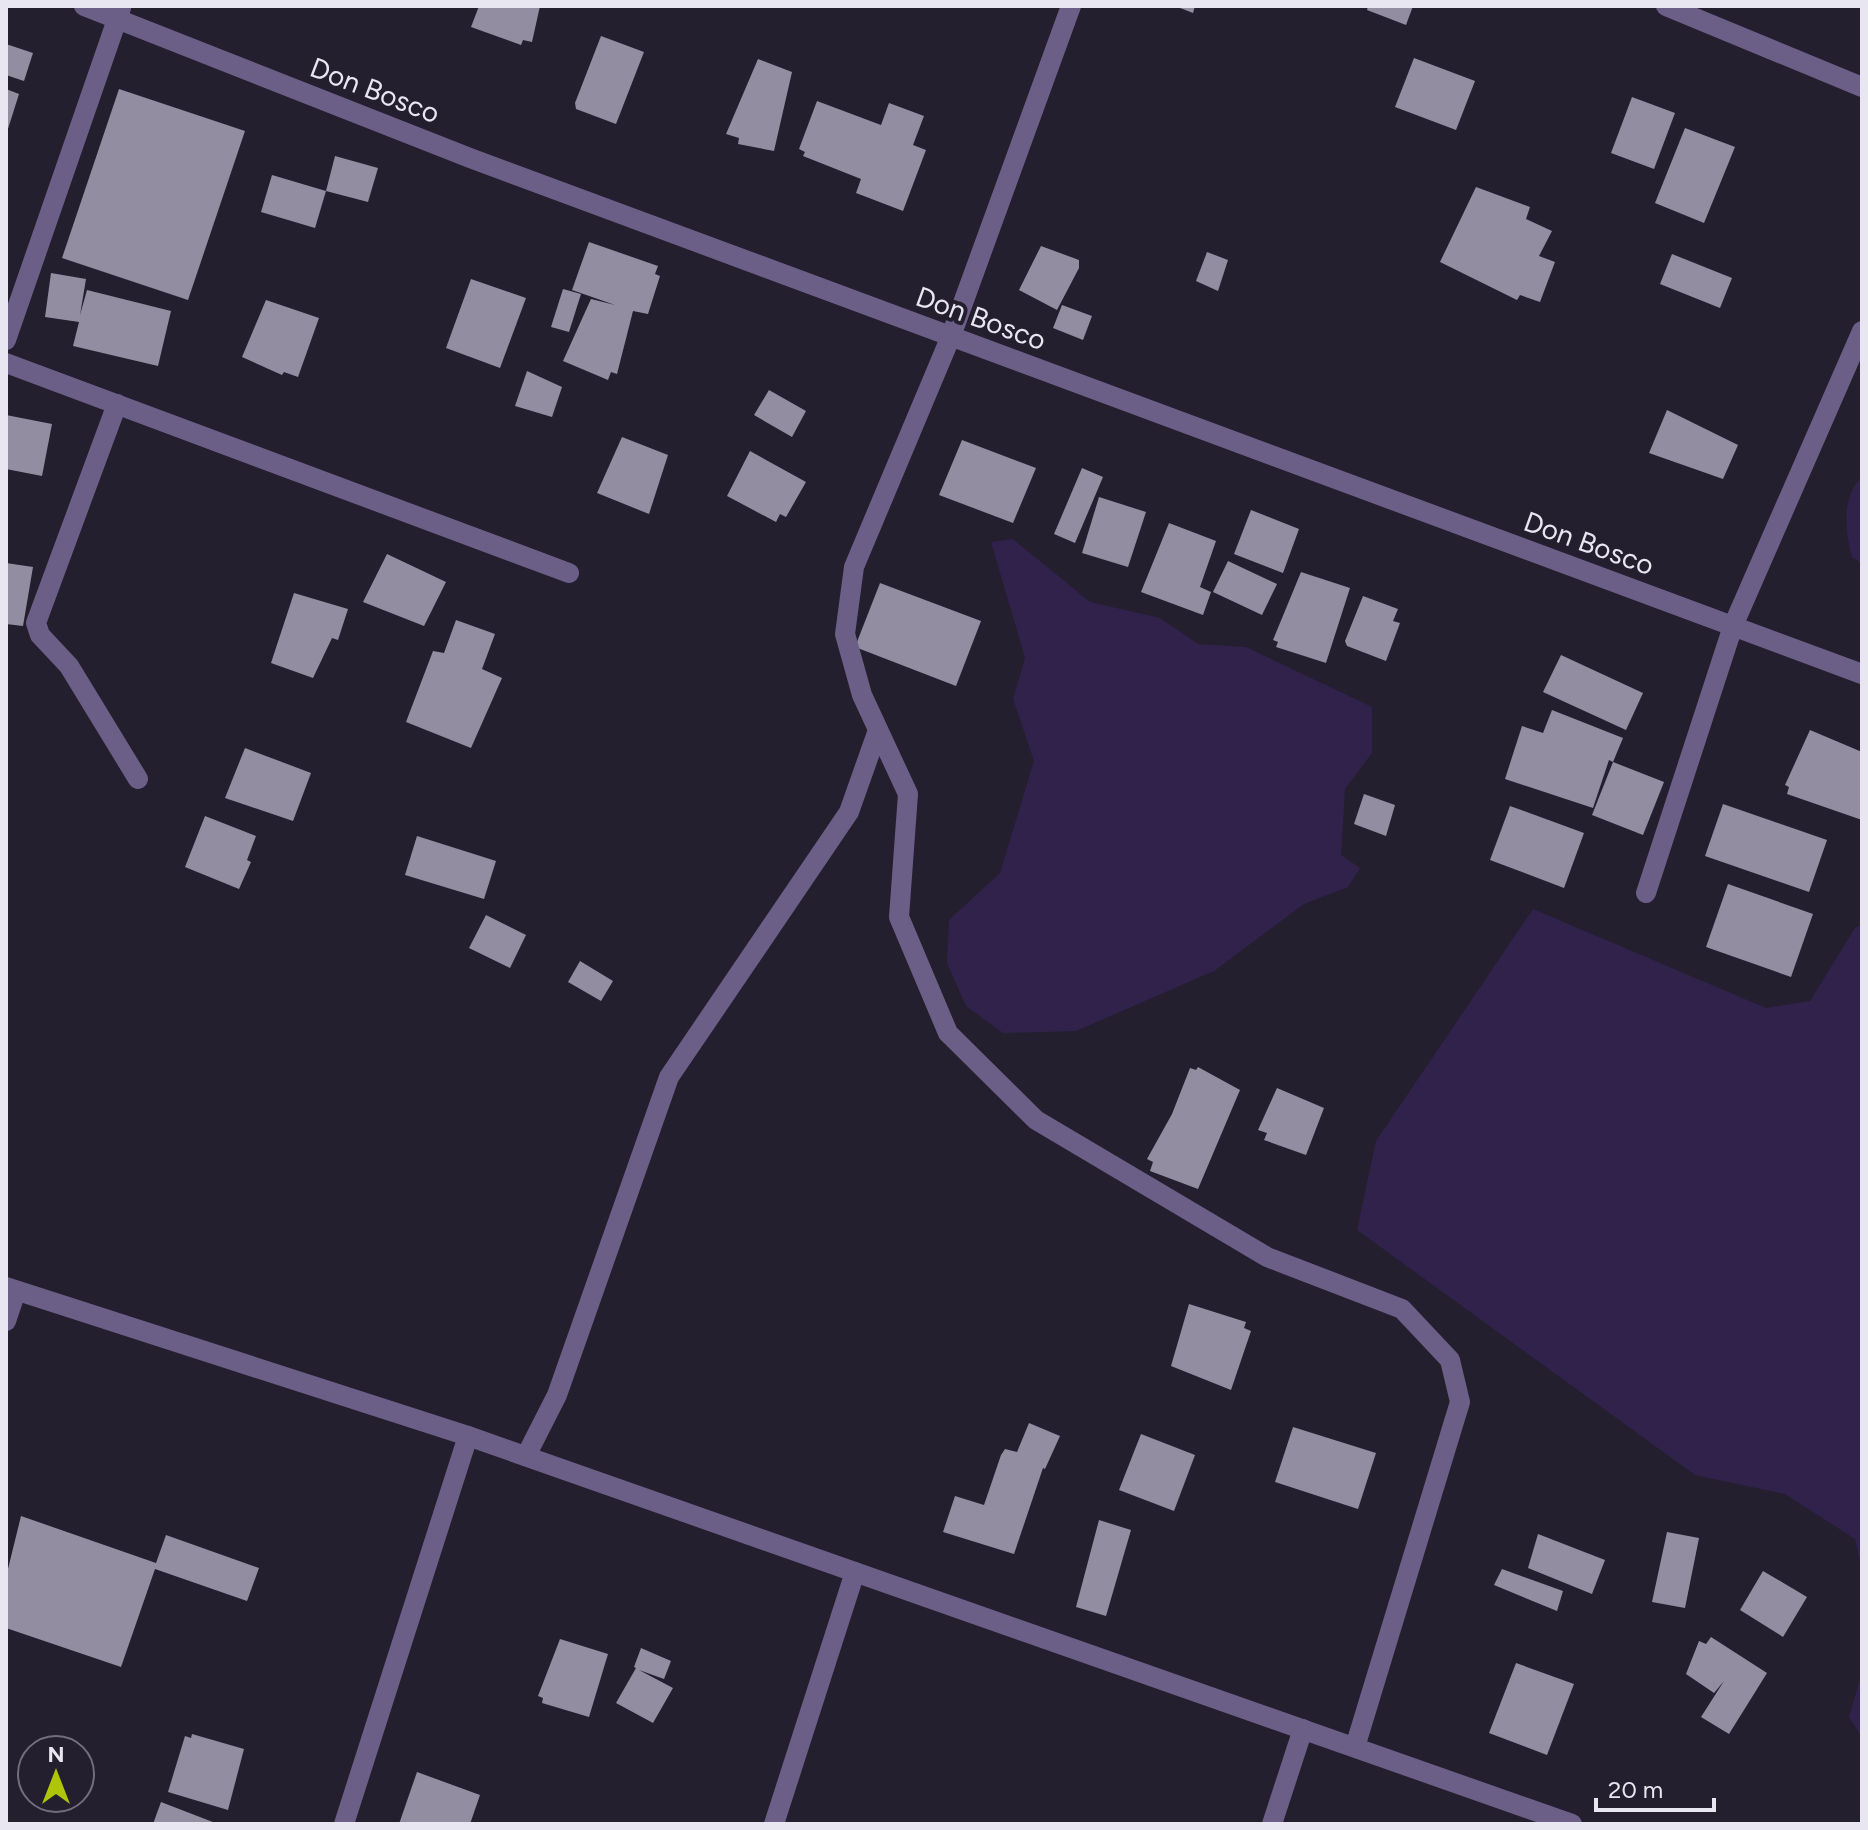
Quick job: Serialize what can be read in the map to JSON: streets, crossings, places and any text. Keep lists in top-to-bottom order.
{
  "streets": {
    "street": ["Don Bosco"]
  },
  "scale_bar": "20 m",
  "north": "top"
}
